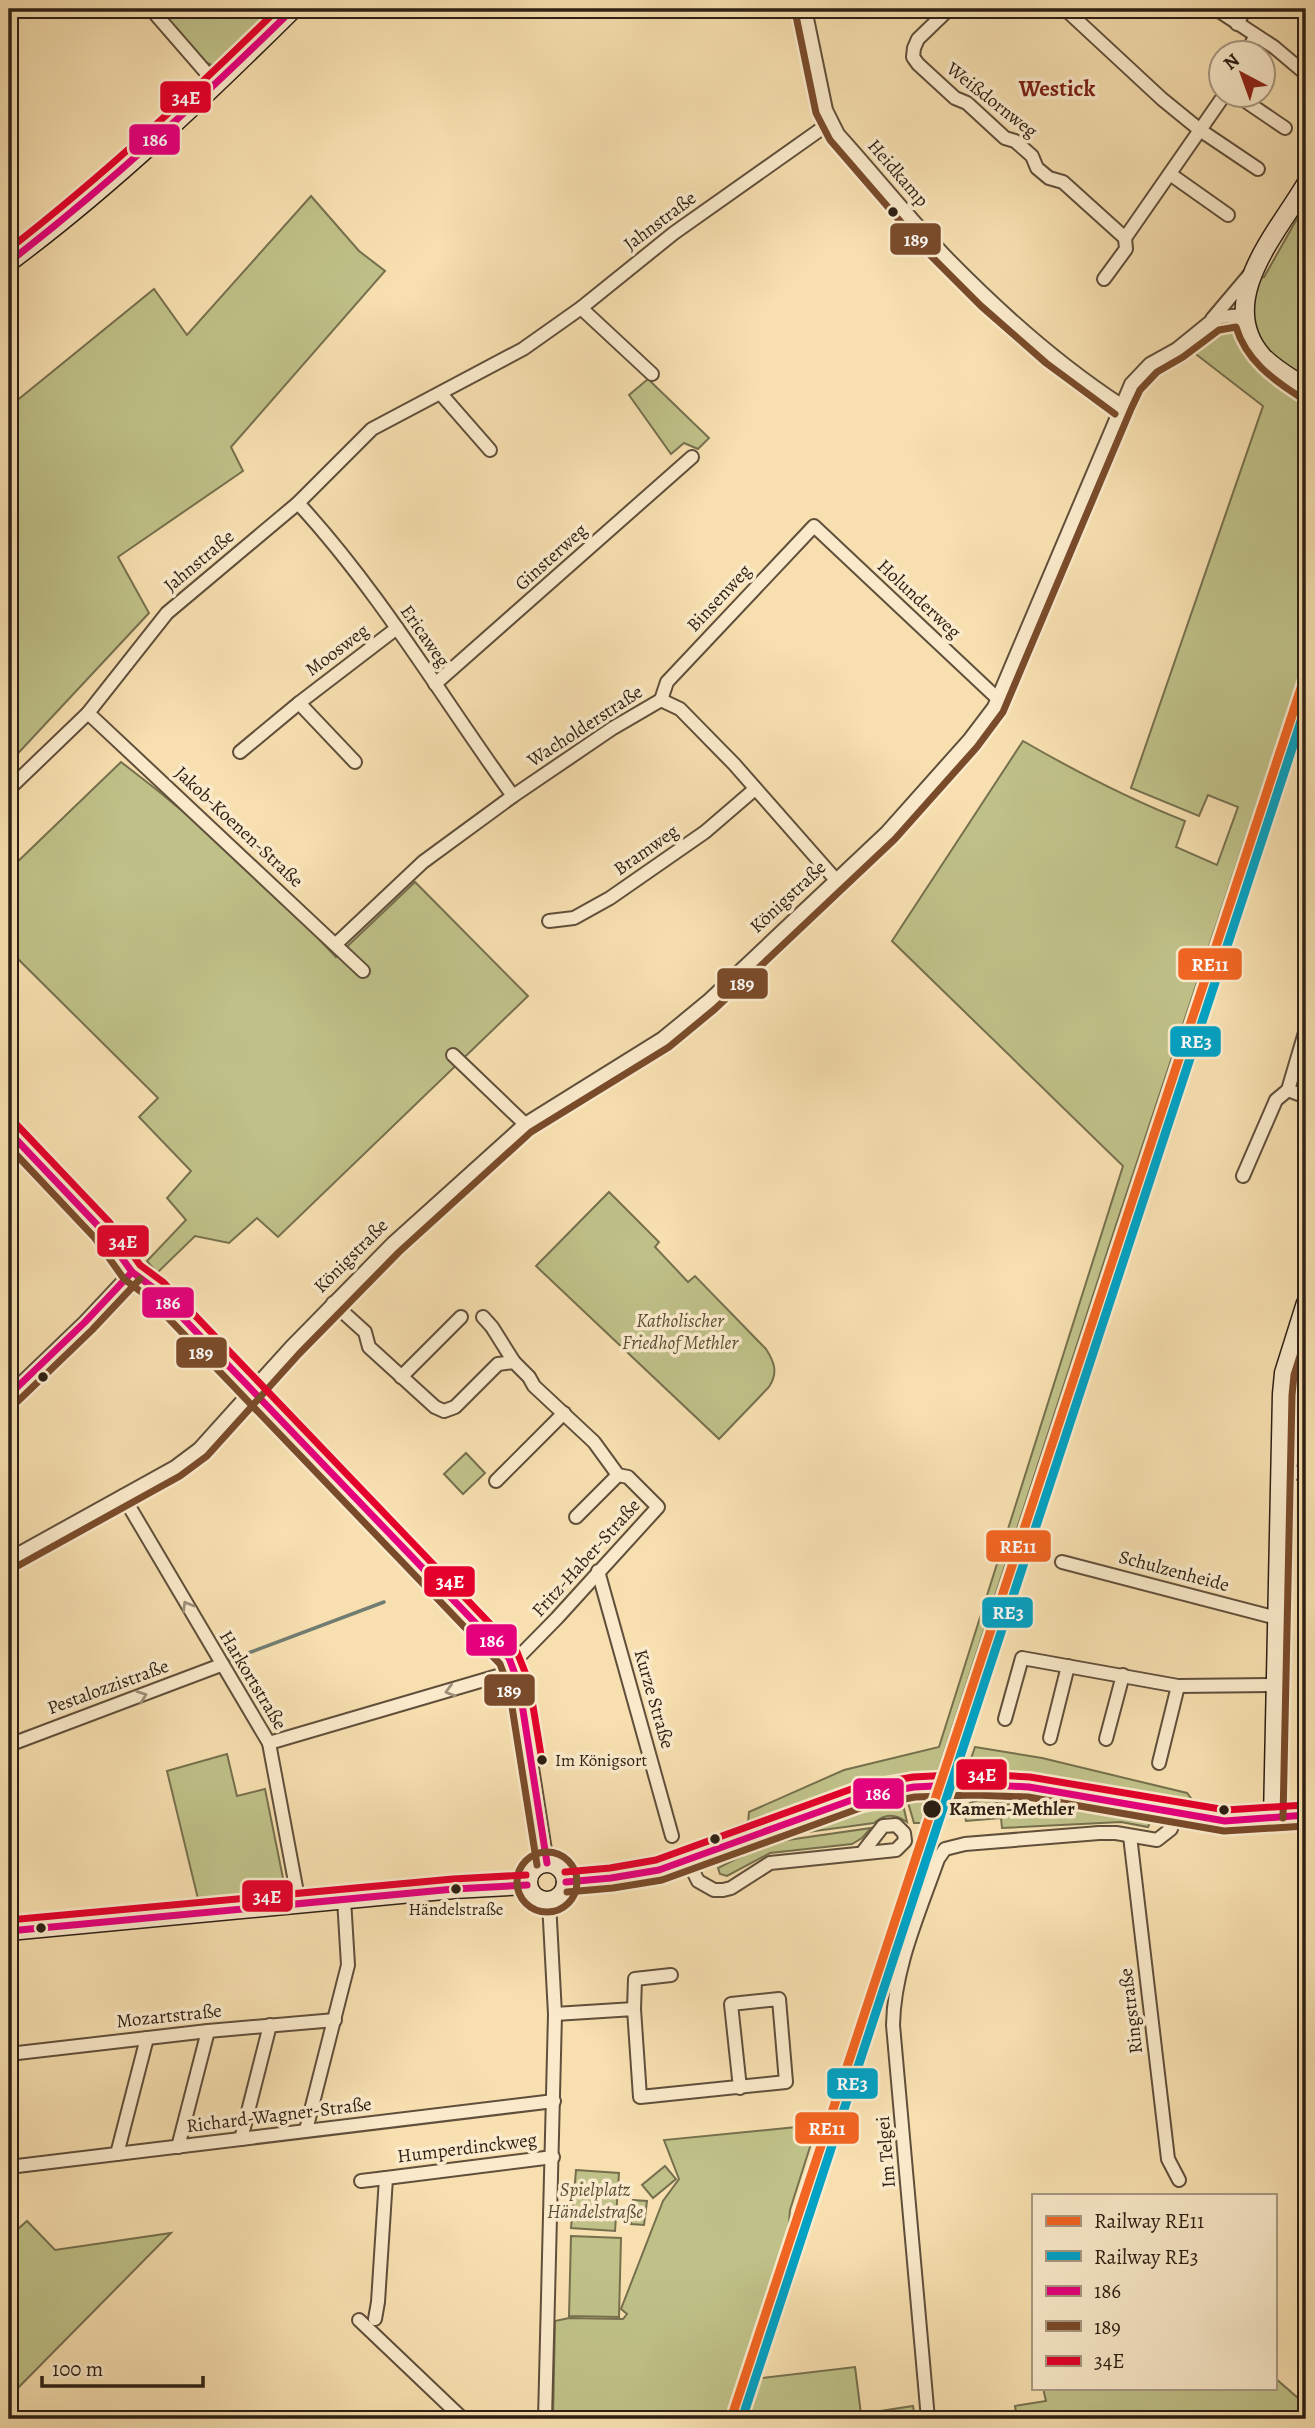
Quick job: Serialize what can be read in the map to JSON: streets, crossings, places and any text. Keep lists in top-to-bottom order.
{
  "streets": {
    "main road": ["Königstraße"],
    "street": [
      "Weißdornweg",
      "Heidkamp",
      "Jahnstraße",
      "Ginsterweg",
      "Binsenweg",
      "Holunderweg",
      "Ericaweg",
      "Moosweg",
      "Wacholderstraße",
      "Jakob-Koenen-Straße",
      "Bramweg",
      "Fritz-Haber-Straße",
      "Schulzenheide",
      "Harkortstraße",
      "Pestalozzistraße",
      "Kurze Straße",
      "Ringstraße",
      "Mozartstraße",
      "Richard-Wagner-Straße",
      "Humperdinckweg",
      "Im Telgei"
    ]
  },
  "crossings": [
    ["Heidkamp", "Jahnstraße"],
    ["Heidkamp", "Königstraße"],
    ["Jahnstraße", "Ericaweg"],
    ["Jahnstraße", "Jakob-Koenen-Straße"],
    ["Ginsterweg", "Ericaweg"],
    ["Binsenweg", "Holunderweg"],
    ["Binsenweg", "Wacholderstraße"],
    ["Holunderweg", "Königstraße"],
    ["Ericaweg", "Moosweg"],
    ["Ericaweg", "Wacholderstraße"],
    ["Wacholderstraße", "Jakob-Koenen-Straße"],
    ["Wacholderstraße", "Bramweg"],
    ["Wacholderstraße", "Königstraße"],
    ["Königstraße", "Harkortstraße"],
    ["Fritz-Haber-Straße", "Kurze Straße"],
    ["Harkortstraße", "Pestalozzistraße"],
    ["Ringstraße", "Im Telgei"]
  ],
  "one_way": ["Harkortstraße", "Pestalozzistraße"],
  "districts": ["Westick"],
  "parks": ["Katholischer Friedhof Methler", "Spielplatz Händelstraße"],
  "places": ["Im Königsort", "Kamen-Methler", "Händelstraße"],
  "lines": [
    "transit line 186",
    "transit line 34E",
    "transit line 189",
    "rail line RE11",
    "rail line RE3"
  ],
  "legend": [
    "Railway RE11",
    "Railway RE3",
    "186",
    "189",
    "34E"
  ],
  "scale_bar": "100 m",
  "north": "top left"
}
